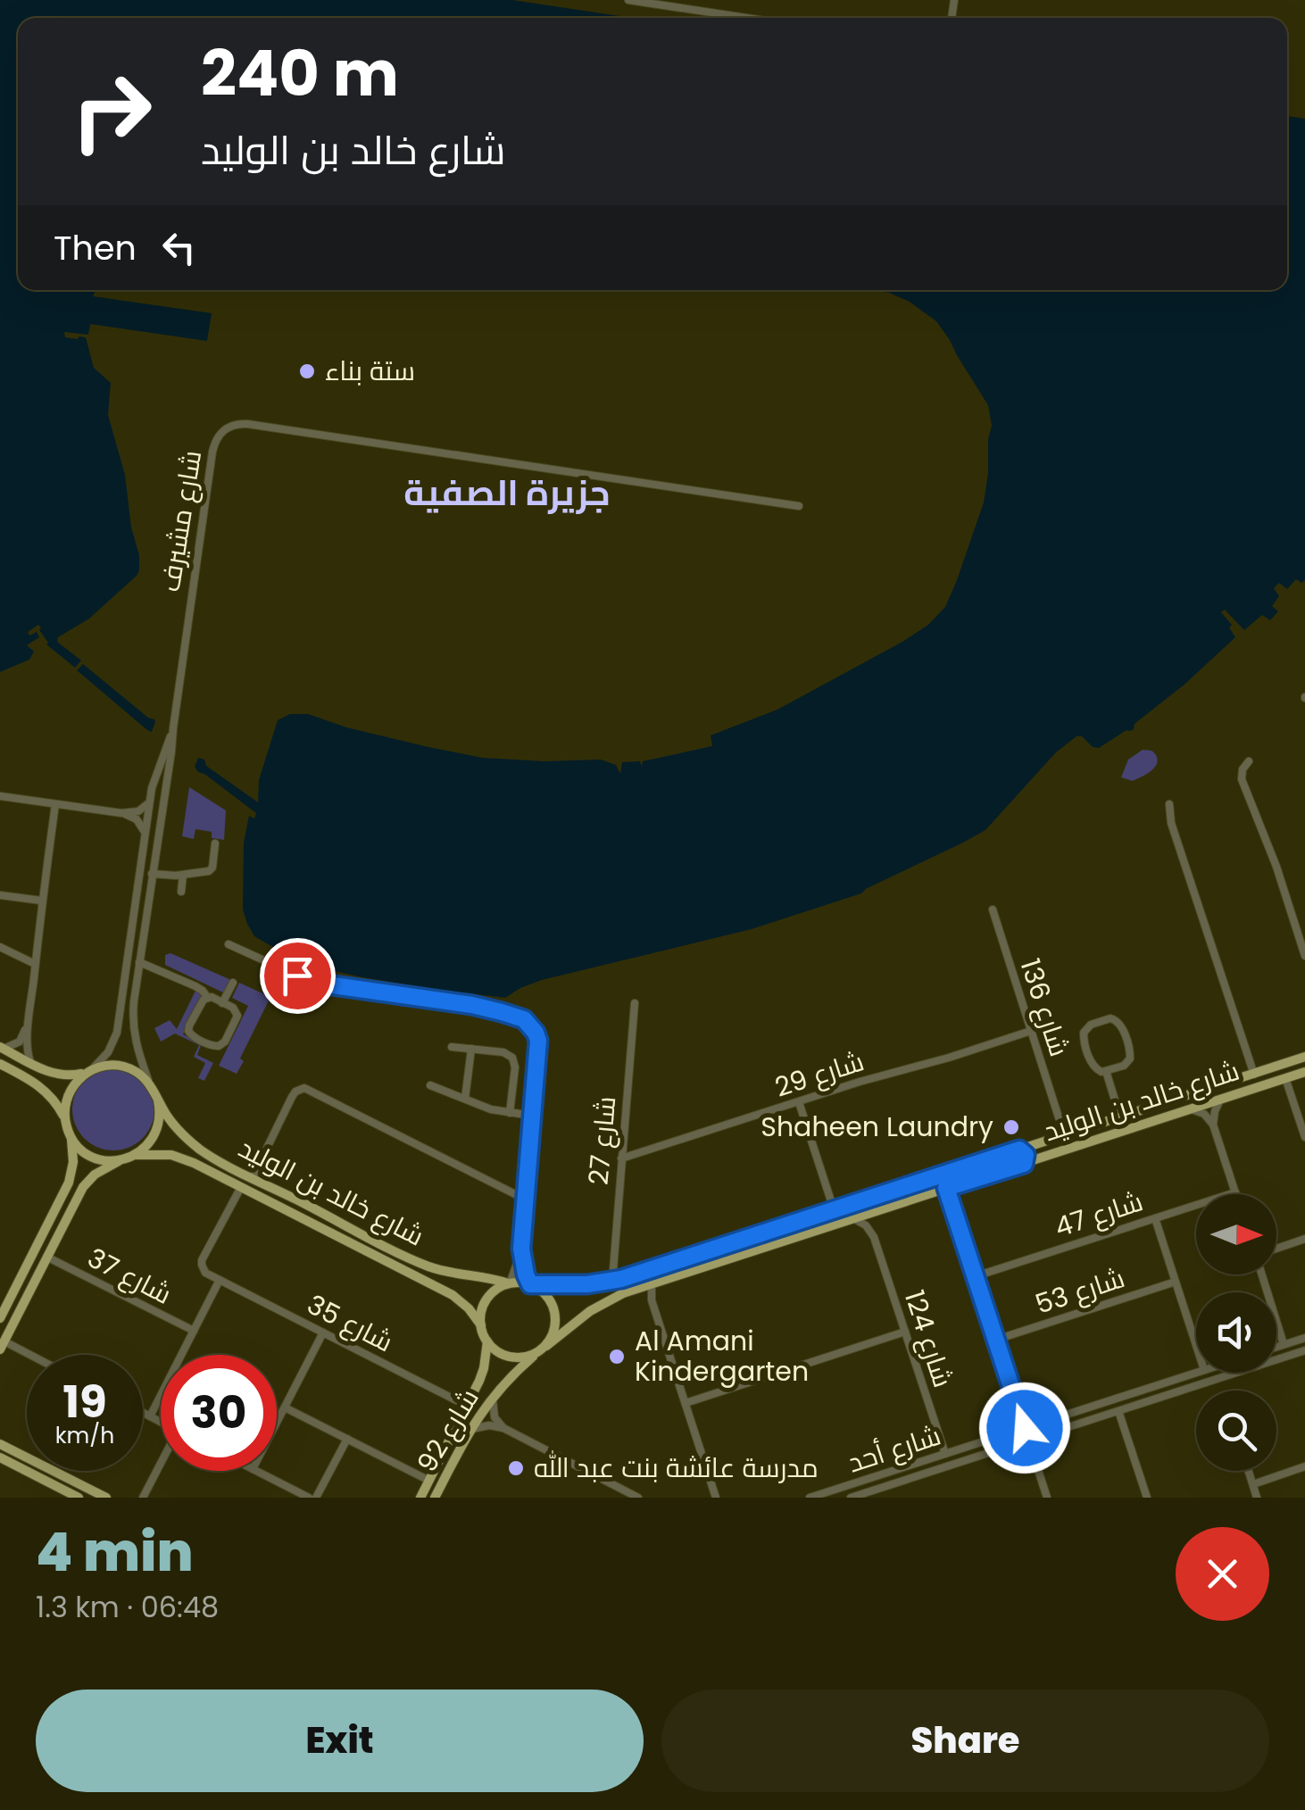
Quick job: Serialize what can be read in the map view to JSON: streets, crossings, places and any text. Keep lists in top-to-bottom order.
{
  "streets": {
    "main road": ["شارع خالد بن الوليد", "شارع 92"],
    "street": [
      "شارع مشيرف",
      "شارع 136",
      "شارع 29",
      "شارع 27",
      "شارع 47",
      "شارع 37",
      "شارع 53",
      "شارع 35",
      "شارع 124",
      "شارع أحد"
    ]
  },
  "crossings": [
    ["شارع مشيرف", "شارع خالد بن الوليد"],
    ["شارع 136", "شارع 29"],
    ["شارع 136", "شارع خالد بن الوليد"],
    ["شارع 29", "شارع 27"],
    ["شارع خالد بن الوليد", "شارع 27"],
    ["شارع خالد بن الوليد", "شارع 124"],
    ["شارع خالد بن الوليد", "شارع 92"],
    ["شارع 35", "شارع 92"],
    ["شارع 124", "شارع أحد"]
  ],
  "districts": ["جزيرة الصفية"],
  "places": [
    "ستة بناء",
    "Shaheen Laundry",
    "Al Amani Kindergarten",
    "مدرسة عائشة بنت عبد الله"
  ],
  "north": "right",
  "page": {
    "turn": ["240 m", "شارع خالد بن الوليد"],
    "then": "Then",
    "speed": "19 km/h",
    "limit": "30",
    "heading": ["4 min", "1.3 km · 06:48"],
    "buttons": ["Exit", "Share"]
  }
}
